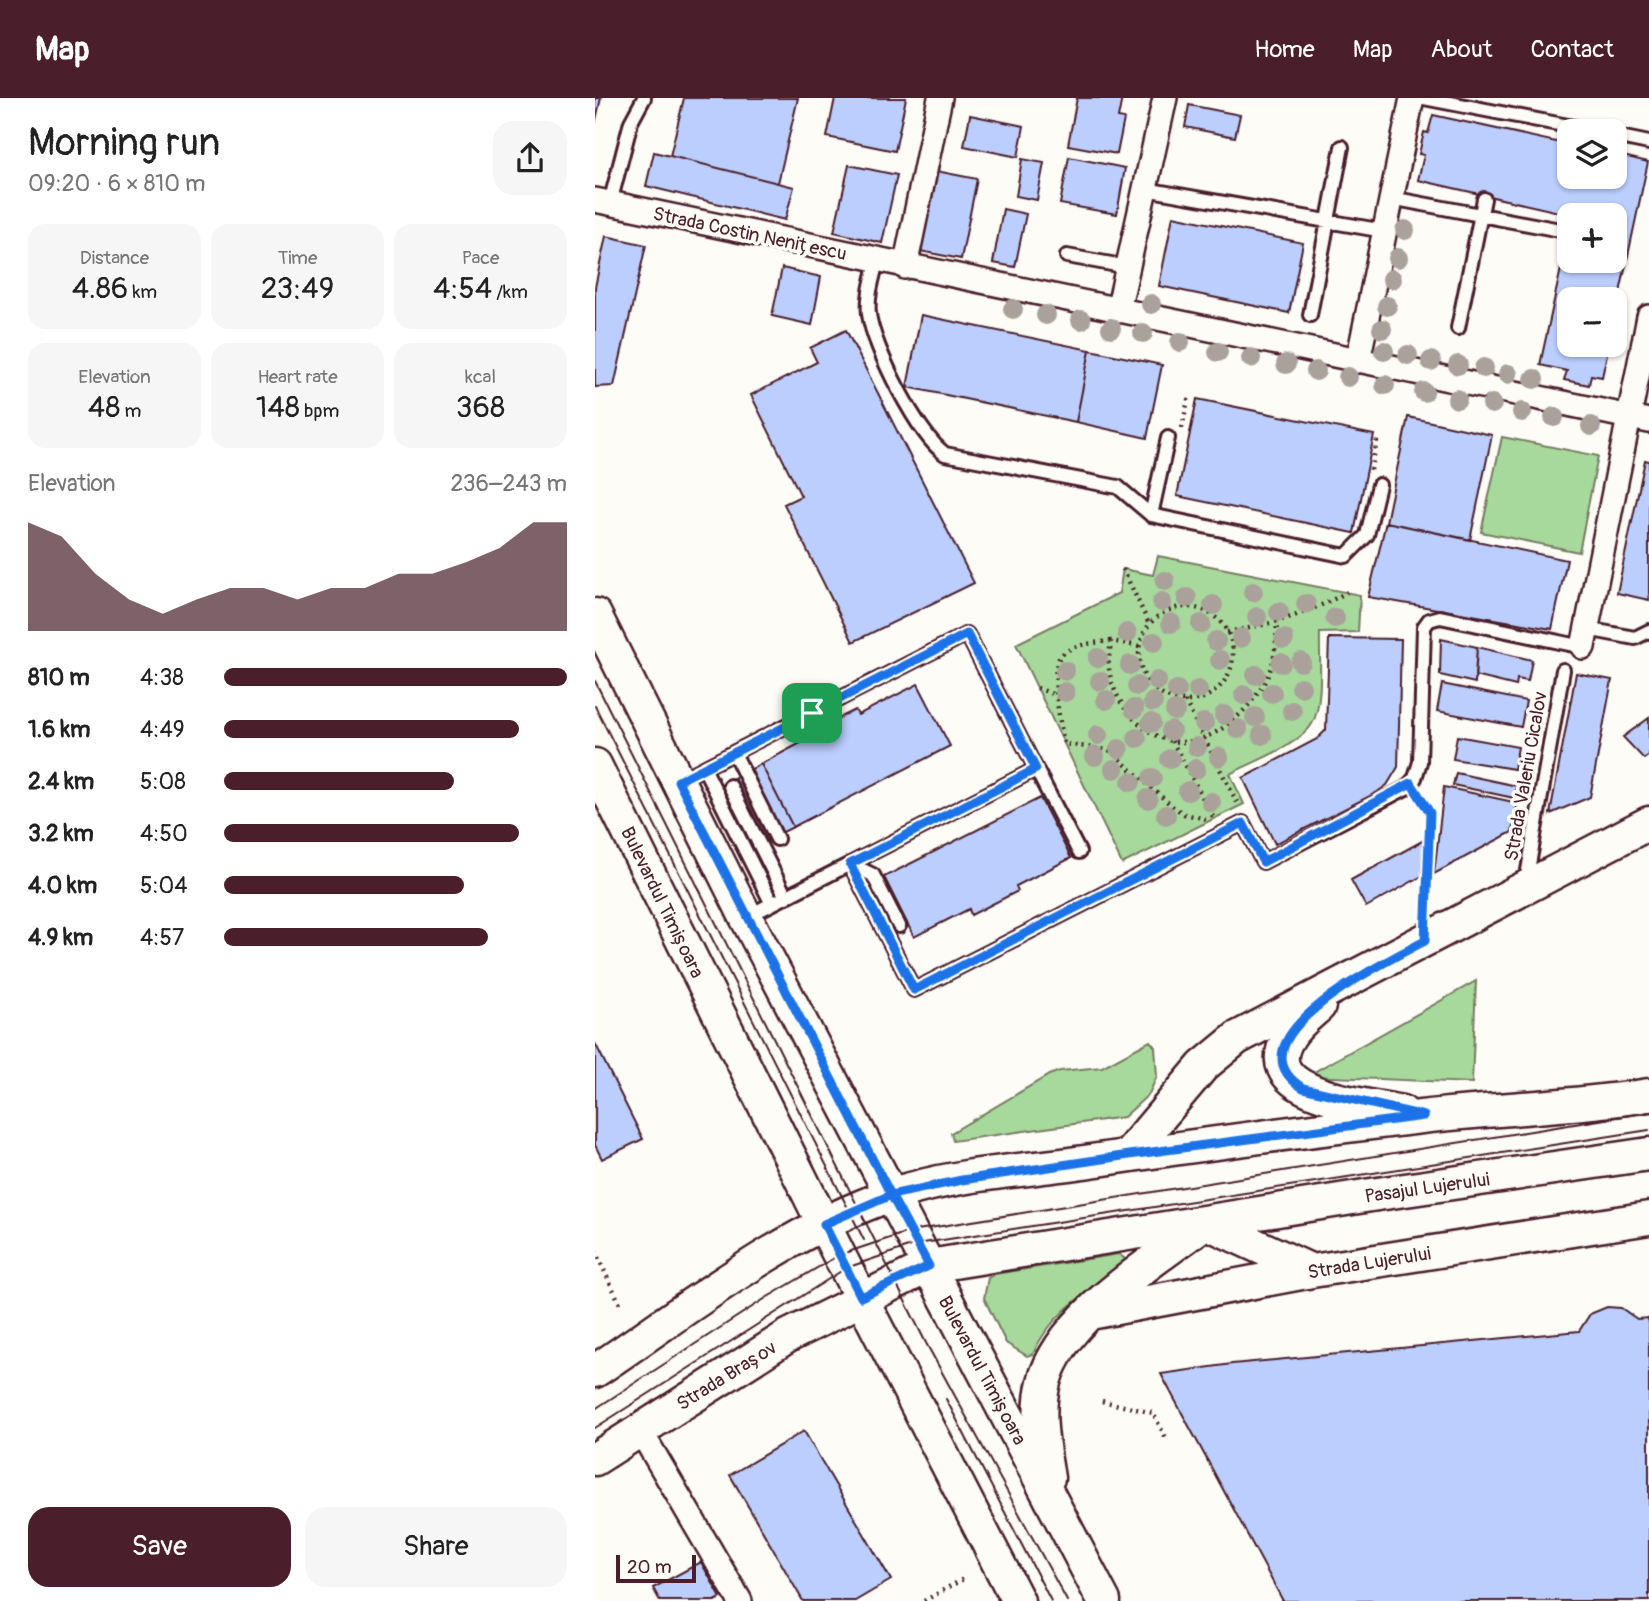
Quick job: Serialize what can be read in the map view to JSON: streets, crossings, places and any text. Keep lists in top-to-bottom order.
{
  "streets": {
    "main road": [
      "Bulevardul Timișoara",
      "Pasajul Lujerului",
      "Strada Lujerului",
      "Strada Brașov"
    ],
    "street": ["Strada Costin Nenițescu"],
    "lane": ["Strada Valeriu Cicalov"]
  },
  "crossings": [
    ["Bulevardul Timișoara", "Strada Brașov"]
  ],
  "scale_bar": "20 m",
  "page": {
    "header": "Map",
    "nav": [
      "Home",
      "Map",
      "About",
      "Contact"
    ],
    "heading": ["Morning run", "09:20 · 6 × 810 m"],
    "map_buttons": ["+", "−"],
    "stats": [
      ["Distance", "4.86 km"],
      ["Time", "23:49"],
      ["Pace", "4:54 /km"],
      ["Elevation", "48 m"],
      ["Heart rate", "148 bpm"],
      ["kcal", "368"]
    ],
    "chart": ["Elevation", "236–243 m"],
    "list": [
      {
        "name": "810 m",
        "note": "4:38"
      },
      {
        "name": "1.6 km",
        "note": "4:49"
      },
      {
        "name": "2.4 km",
        "note": "5:08"
      },
      {
        "name": "3.2 km",
        "note": "4:50"
      },
      {
        "name": "4.0 km",
        "note": "5:04"
      },
      {
        "name": "4.9 km",
        "note": "4:57"
      }
    ],
    "buttons": ["Save", "Share"],
    "scale": "20 m"
  }
}
